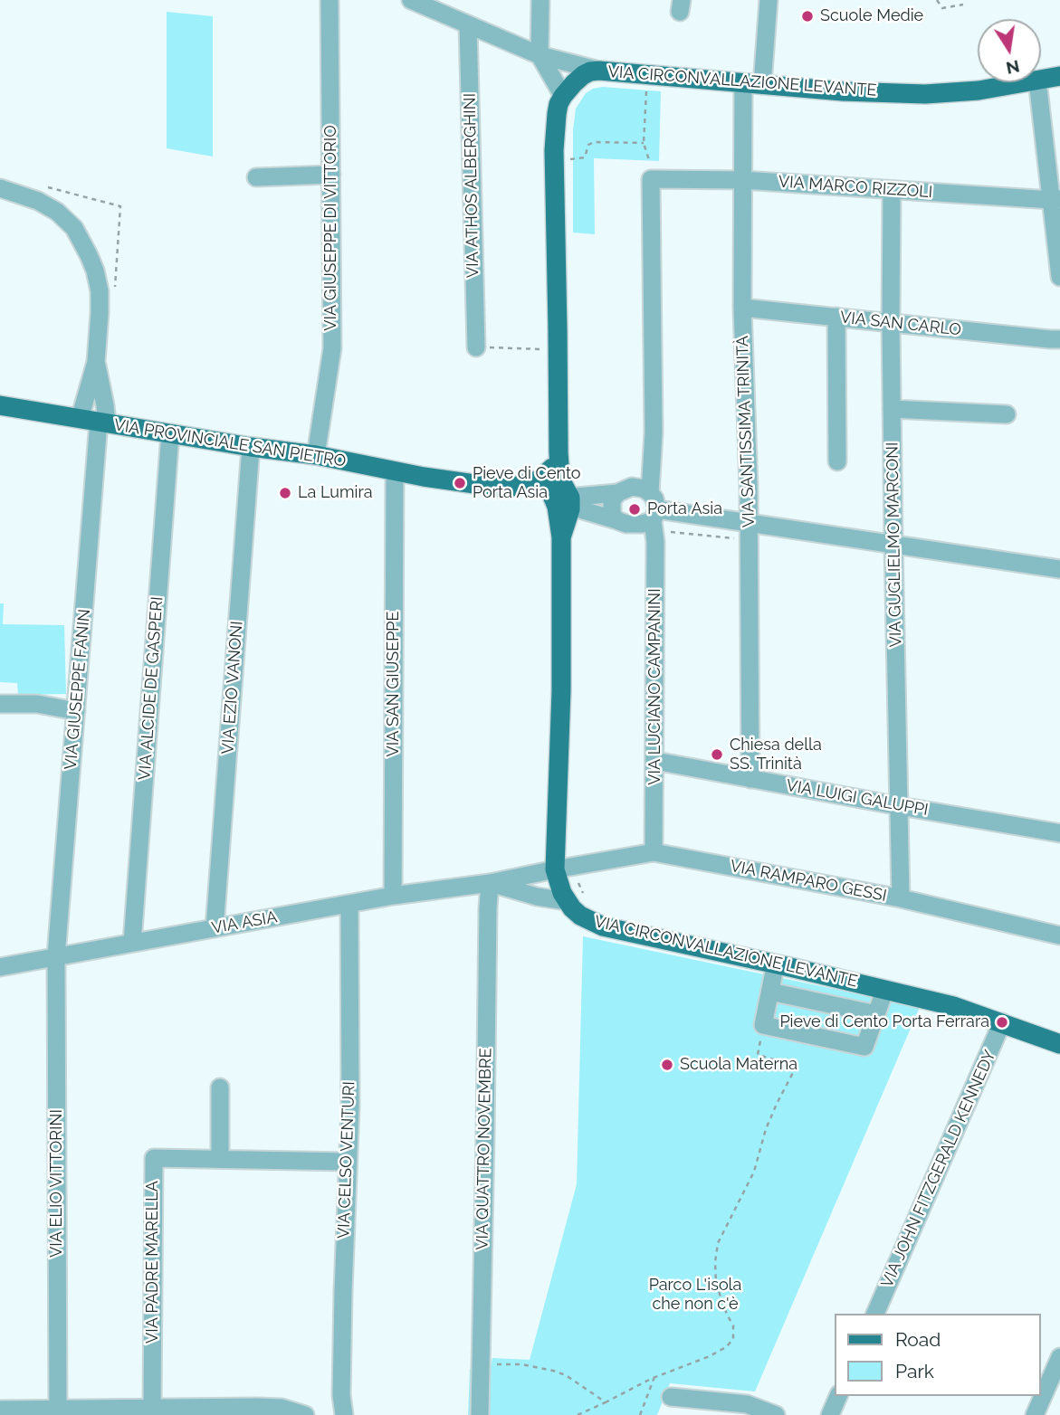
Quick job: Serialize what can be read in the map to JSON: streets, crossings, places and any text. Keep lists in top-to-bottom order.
{
  "streets": {
    "main road": ["VIA CIRCONVALLAZIONE LEVANTE", "VIA PROVINCIALE SAN PIETRO"],
    "street": [
      "VIA ATHOS ALBERGHINI",
      "VIA MARCO RIZZOLI",
      "VIA GIUSEPPE DI VITTORIO",
      "VIA SAN CARLO",
      "VIA SANTISSIMA TRINITÀ",
      "VIA GUGLIELMO MARCONI",
      "VIA SAN GIUSEPPE",
      "VIA LUCIANO CAMPANINI",
      "VIA EZIO VANONI",
      "VIA ALCIDE DE GASPERI",
      "VIA GIUSEPPE FANIN",
      "VIA LUIGI GALUPPI",
      "VIA RAMPARO GESSI",
      "VIA ASIA",
      "VIA QUATTRO NOVEMBRE",
      "VIA CELSO VENTURI",
      "VIA JOHN FITZGERALD KENNEDY",
      "VIA ELIO VITTORINI",
      "VIA PADRE MARELLA"
    ]
  },
  "crossings": [
    ["VIA CIRCONVALLAZIONE LEVANTE", "VIA SANTISSIMA TRINITÀ"],
    ["VIA CIRCONVALLAZIONE LEVANTE", "VIA ASIA"],
    ["VIA CIRCONVALLAZIONE LEVANTE", "VIA JOHN FITZGERALD KENNEDY"],
    ["VIA MARCO RIZZOLI", "VIA SANTISSIMA TRINITÀ"],
    ["VIA MARCO RIZZOLI", "VIA GUGLIELMO MARCONI"],
    ["VIA MARCO RIZZOLI", "VIA LUCIANO CAMPANINI"],
    ["VIA GIUSEPPE DI VITTORIO", "VIA PROVINCIALE SAN PIETRO"],
    ["VIA SAN CARLO", "VIA SANTISSIMA TRINITÀ"],
    ["VIA SAN CARLO", "VIA GUGLIELMO MARCONI"],
    ["VIA SANTISSIMA TRINITÀ", "VIA LUIGI GALUPPI"],
    ["VIA PROVINCIALE SAN PIETRO", "VIA SAN GIUSEPPE"],
    ["VIA PROVINCIALE SAN PIETRO", "VIA EZIO VANONI"],
    ["VIA PROVINCIALE SAN PIETRO", "VIA ALCIDE DE GASPERI"],
    ["VIA PROVINCIALE SAN PIETRO", "VIA GIUSEPPE FANIN"],
    ["VIA GUGLIELMO MARCONI", "VIA LUIGI GALUPPI"],
    ["VIA GUGLIELMO MARCONI", "VIA RAMPARO GESSI"],
    ["VIA SAN GIUSEPPE", "VIA ASIA"],
    ["VIA LUCIANO CAMPANINI", "VIA LUIGI GALUPPI"],
    ["VIA LUCIANO CAMPANINI", "VIA RAMPARO GESSI"],
    ["VIA EZIO VANONI", "VIA ASIA"],
    ["VIA ALCIDE DE GASPERI", "VIA ASIA"],
    ["VIA GIUSEPPE FANIN", "VIA ASIA"],
    ["VIA GIUSEPPE FANIN", "VIA ELIO VITTORINI"],
    ["VIA RAMPARO GESSI", "VIA ASIA"],
    ["VIA ASIA", "VIA QUATTRO NOVEMBRE"],
    ["VIA ASIA", "VIA CELSO VENTURI"],
    ["VIA ASIA", "VIA ELIO VITTORINI"],
    ["VIA CELSO VENTURI", "VIA PADRE MARELLA"]
  ],
  "parks": ["Parco L'isola che non c'è"],
  "places": [
    "Scuole Medie",
    "Pieve di Cento Porta Asia",
    "La Lumira",
    "Porta Asia",
    "Chiesa della SS. Trinità",
    "Pieve di Cento Porta Ferrara",
    "Scuola Materna"
  ],
  "legend": ["Road", "Park"],
  "north": "bottom"
}
